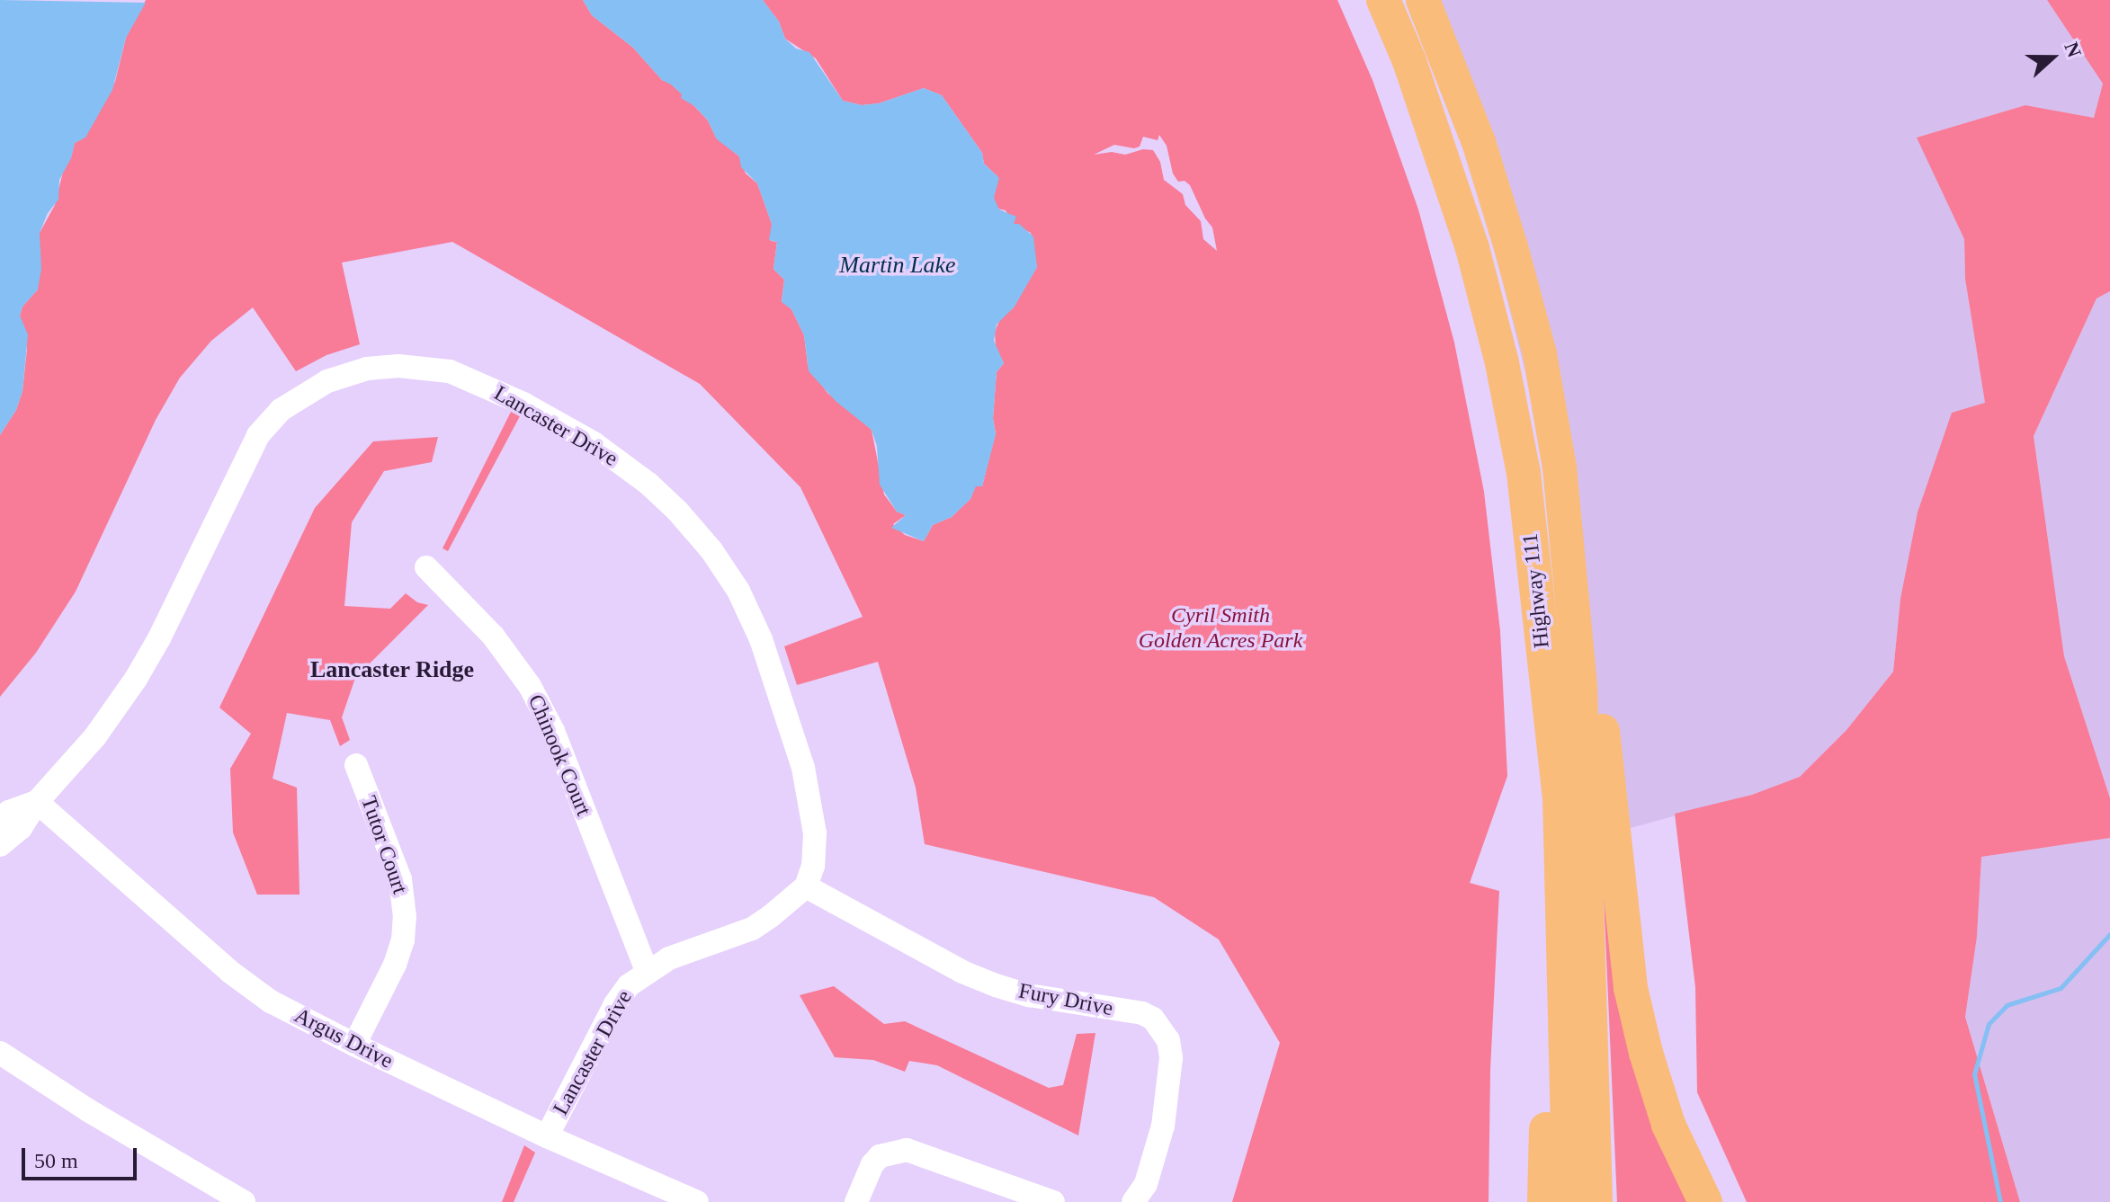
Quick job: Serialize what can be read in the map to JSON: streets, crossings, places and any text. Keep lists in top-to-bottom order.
{
  "streets": {
    "highway": ["Highway 111"],
    "street": [
      "Lancaster Drive",
      "Chinook Court",
      "Tutor Court",
      "Fury Drive",
      "Argus Drive"
    ]
  },
  "crossings": [
    ["Lancaster Drive", "Chinook Court"],
    ["Lancaster Drive", "Fury Drive"],
    ["Lancaster Drive", "Argus Drive"],
    ["Tutor Court", "Argus Drive"]
  ],
  "districts": ["Lancaster Ridge"],
  "water": ["Martin Lake"],
  "parks": ["Cyril Smith Golden Acres Park"],
  "scale_bar": "50 m",
  "north": "right"
}
